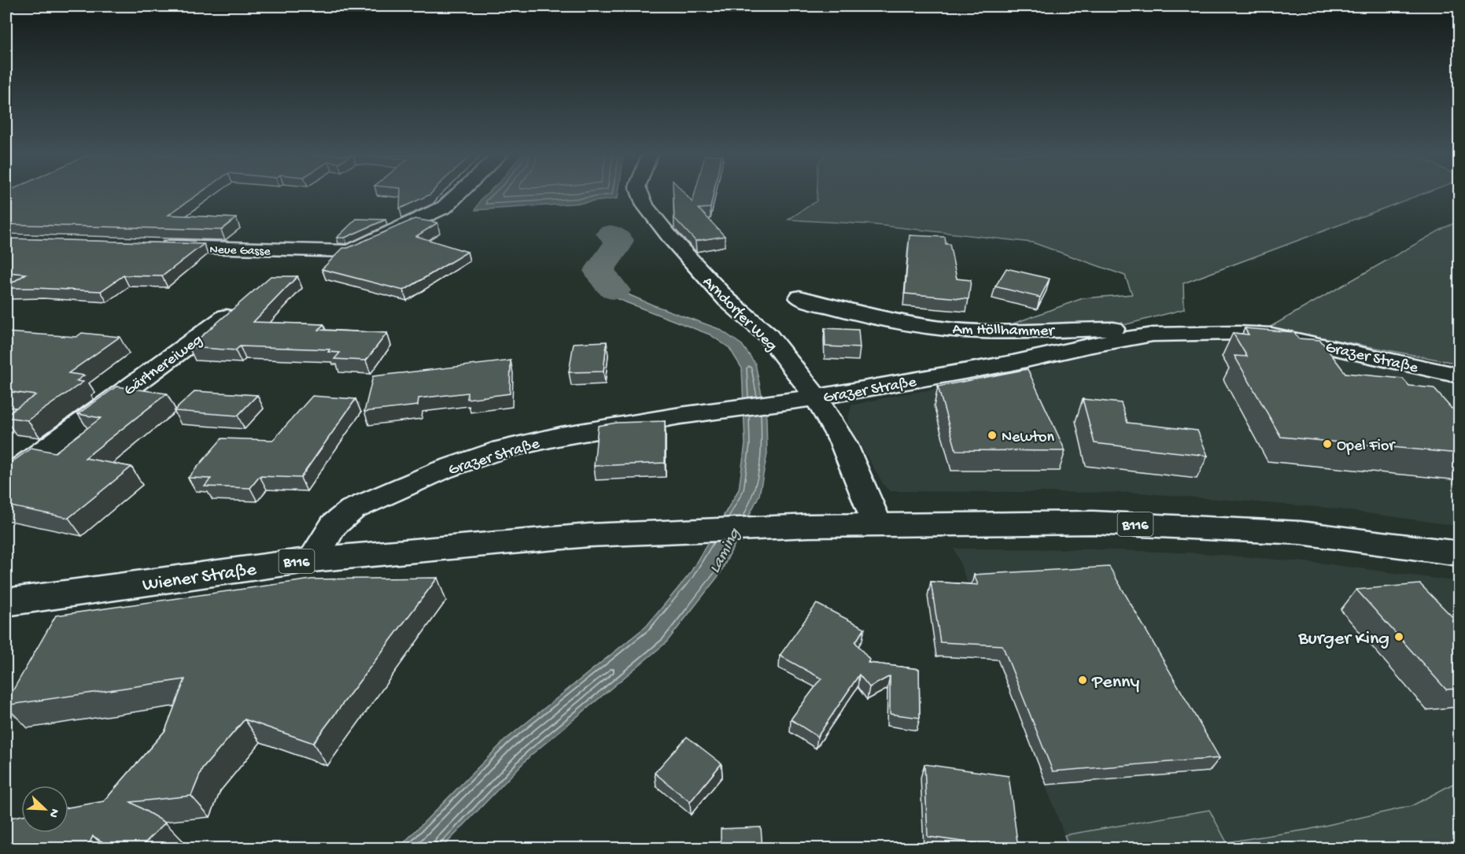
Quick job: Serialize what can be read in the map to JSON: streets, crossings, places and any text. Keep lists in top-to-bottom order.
{
  "streets": {
    "street": [
      "Neue Gasse",
      "Arndorfer Weg",
      "Am Höllhammer",
      "Grazer Straße",
      "Gärtnereiweg",
      "B116",
      "Wiener Straße"
    ]
  },
  "crossings": [
    ["Arndorfer Weg", "Grazer Straße"],
    ["Arndorfer Weg", "B116"],
    ["Arndorfer Weg", "Wiener Straße"],
    ["Am Höllhammer", "Grazer Straße"],
    ["Grazer Straße", "Wiener Straße"],
    ["B116", "Wiener Straße"]
  ],
  "water": ["Laming"],
  "places": [
    "Newton",
    "Opel Fior",
    "Burger King",
    "Penny"
  ],
  "north": "bottom right"
}
